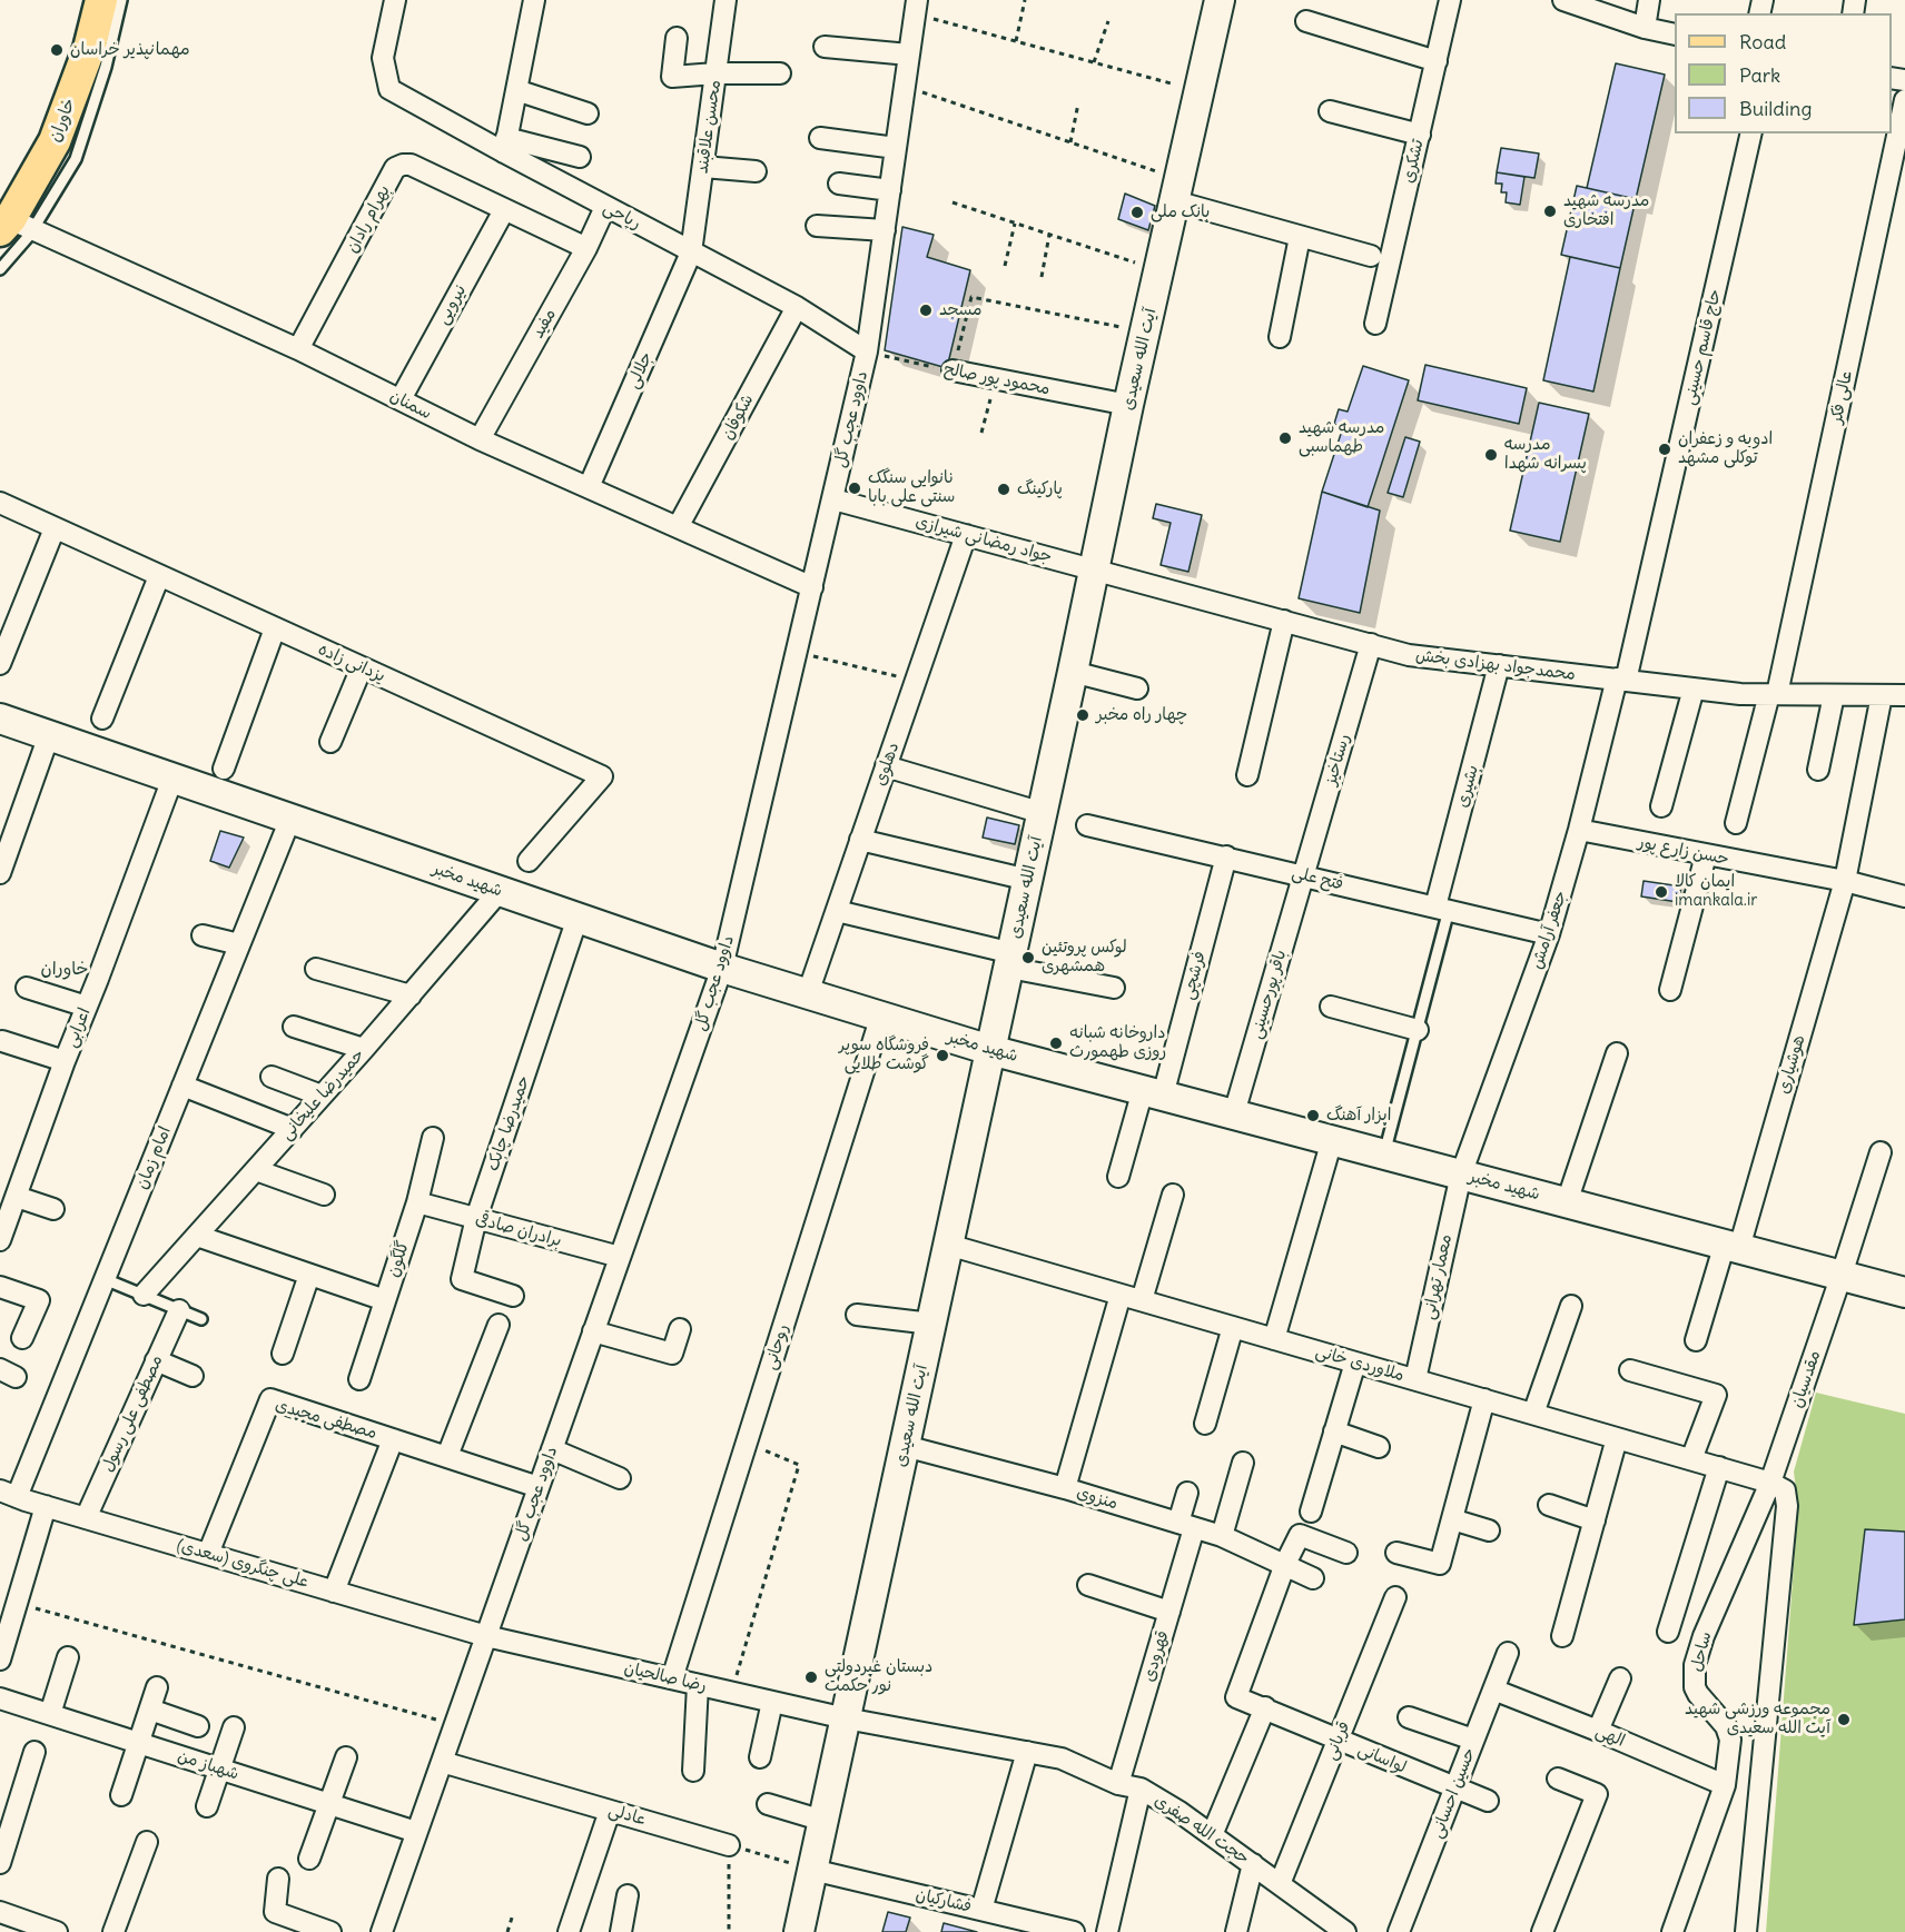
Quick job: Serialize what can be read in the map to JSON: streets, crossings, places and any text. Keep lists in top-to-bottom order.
{
  "streets": {
    "main road": ["خاوران", "آیت الله سعیدی", "شهید مخبر"],
    "street": [
      "محسن علاقبند",
      "تشکری",
      "ریاحی",
      "بهرام رادان",
      "نیرویی",
      "مفید",
      "حاج قاسم حسینی",
      "جلالی",
      "محمود پور صالح",
      "عالی فکر",
      "سمنان",
      "شکوفان",
      "داوود عجب گل",
      "جواد رمضانی شیرازی",
      "یزدانی زاده",
      "محمدجواد بهزادی بخش",
      "رستاخیز",
      "دهلوی",
      "بشیری",
      "حسن زارع پور",
      "فتح علی",
      "جعفر آرامش",
      "فرشچی",
      "باقر پورحسینی",
      "اعرابی",
      "هوشیاری",
      "حمیدرضا علیخانی",
      "حمیدرضا چابک",
      "امام زمان",
      "برادران صادقی",
      "گلگون",
      "معمار تهرانی",
      "روحانی",
      "ملاوردی خانی",
      "مقدسیان",
      "مصطفی علی رسول",
      "مصطفی مجیدی",
      "منزوی",
      "علی چنگروی (سعدی)",
      "ساحل",
      "قهرودی",
      "رضا صالحیان",
      "الهی",
      "قربانی",
      "لواسانی",
      "شهباز من",
      "حسین احسانی",
      "عادلی",
      "حجت الله صفری",
      "فشارکیان"
    ]
  },
  "crossings": [
    ["خاوران", "سمنان"],
    ["محسن علاقبند", "ریاحی"],
    ["محسن علاقبند", "جلالی"],
    ["ریاحی", "مفید"],
    ["ریاحی", "جلالی"],
    ["ریاحی", "محمود پور صالح"],
    ["ریاحی", "شکوفان"],
    ["ریاحی", "داوود عجب گل"],
    ["بهرام رادان", "نیرویی"],
    ["بهرام رادان", "مفید"],
    ["بهرام رادان", "سمنان"],
    ["نیرویی", "سمنان"],
    ["مفید", "سمنان"],
    ["حاج قاسم حسینی", "محمدجواد بهزادی بخش"],
    ["حاج قاسم حسینی", "جعفر آرامش"],
    ["آیت الله سعیدی", "محمود پور صالح"],
    ["آیت الله سعیدی", "جواد رمضانی شیرازی"],
    ["آیت الله سعیدی", "محمدجواد بهزادی بخش"],
    ["آیت الله سعیدی", "شهید مخبر"],
    ["آیت الله سعیدی", "ملاوردی خانی"],
    ["آیت الله سعیدی", "منزوی"],
    ["آیت الله سعیدی", "رضا صالحیان"],
    ["آیت الله سعیدی", "حجت الله صفری"],
    ["آیت الله سعیدی", "فشارکیان"],
    ["جلالی", "سمنان"],
    ["محمود پور صالح", "داوود عجب گل"],
    ["عالی فکر", "محمدجواد بهزادی بخش"],
    ["سمنان", "شکوفان"],
    ["سمنان", "داوود عجب گل"],
    ["داوود عجب گل", "جواد رمضانی شیرازی"],
    ["داوود عجب گل", "شهید مخبر"],
    ["داوود عجب گل", "برادران صادقی"],
    ["داوود عجب گل", "مصطفی مجیدی"],
    ["داوود عجب گل", "علی چنگروی (سعدی)"],
    ["داوود عجب گل", "رضا صالحیان"],
    ["داوود عجب گل", "شهباز من"],
    ["داوود عجب گل", "عادلی"],
    ["جواد رمضانی شیرازی", "محمدجواد بهزادی بخش"],
    ["جواد رمضانی شیرازی", "دهلوی"],
    ["محمدجواد بهزادی بخش", "رستاخیز"],
    ["محمدجواد بهزادی بخش", "بشیری"],
    ["محمدجواد بهزادی بخش", "جعفر آرامش"],
    ["محمدجواد بهزادی بخش", "هوشیاری"],
    ["رستاخیز", "فتح علی"],
    ["رستاخیز", "باقر پورحسینی"],
    ["دهلوی", "شهید مخبر"],
    ["بشیری", "فتح علی"],
    ["حسن زارع پور", "جعفر آرامش"],
    ["حسن زارع پور", "هوشیاری"],
    ["فتح علی", "جعفر آرامش"],
    ["فتح علی", "فرشچی"],
    ["فتح علی", "باقر پورحسینی"],
    ["شهید مخبر", "جعفر آرامش"],
    ["شهید مخبر", "فرشچی"],
    ["شهید مخبر", "باقر پورحسینی"],
    ["شهید مخبر", "اعرابی"],
    ["شهید مخبر", "هوشیاری"],
    ["شهید مخبر", "حمیدرضا علیخانی"],
    ["شهید مخبر", "حمیدرضا چابک"],
    ["شهید مخبر", "امام زمان"],
    ["شهید مخبر", "معمار تهرانی"],
    ["شهید مخبر", "روحانی"],
    ["شهید مخبر", "مقدسیان"],
    ["جعفر آرامش", "معمار تهرانی"],
    ["حمیدرضا چابک", "برادران صادقی"],
    ["امام زمان", "علی چنگروی (سعدی)"],
    ["برادران صادقی", "گلگون"],
    ["معمار تهرانی", "ملاوردی خانی"],
    ["روحانی", "رضا صالحیان"],
    ["ملاوردی خانی", "مقدسیان"],
    ["ملاوردی خانی", "ساحل"],
    ["مقدسیان", "ساحل"],
    ["مصطفی علی رسول", "علی چنگروی (سعدی)"],
    ["مصطفی مجیدی", "علی چنگروی (سعدی)"],
    ["منزوی", "قهرودی"],
    ["منزوی", "لواسانی"],
    ["علی چنگروی (سعدی)", "رضا صالحیان"],
    ["ساحل", "الهی"],
    ["قهرودی", "حجت الله صفری"],
    ["رضا صالحیان", "حجت الله صفری"],
    ["الهی", "حسین احسانی"],
    ["قربانی", "لواسانی"],
    ["قربانی", "حجت الله صفری"],
    ["لواسانی", "حسین احسانی"]
  ],
  "districts": ["خاوران"],
  "places": [
    "مهمانپذیر خراسان",
    "مدرسه شهید افتخاری",
    "بانک ملی",
    "مسجد",
    "مدرسه شهید طهماسبی",
    "ادویه و زعفران توکلی مشهد",
    "مدرسه پسرانه شهدا",
    "نانوایی سنگک سنتی علی بابا",
    "پارکینگ",
    "چهار راه مخبر",
    "ایمان کالا imankala.ir",
    "لوکس پروتئین همشهری",
    "داروخانه شبانه روزی طهمورث",
    "فروشگاه سوپر گوشت طلایی",
    "ابزار آهنگ",
    "دبستان غیردولتی نور حکمت",
    "مجموعه ورزشی شهید آیت‌ الله سعیدی"
  ],
  "legend": ["Road", "Park", "Building"]
}
